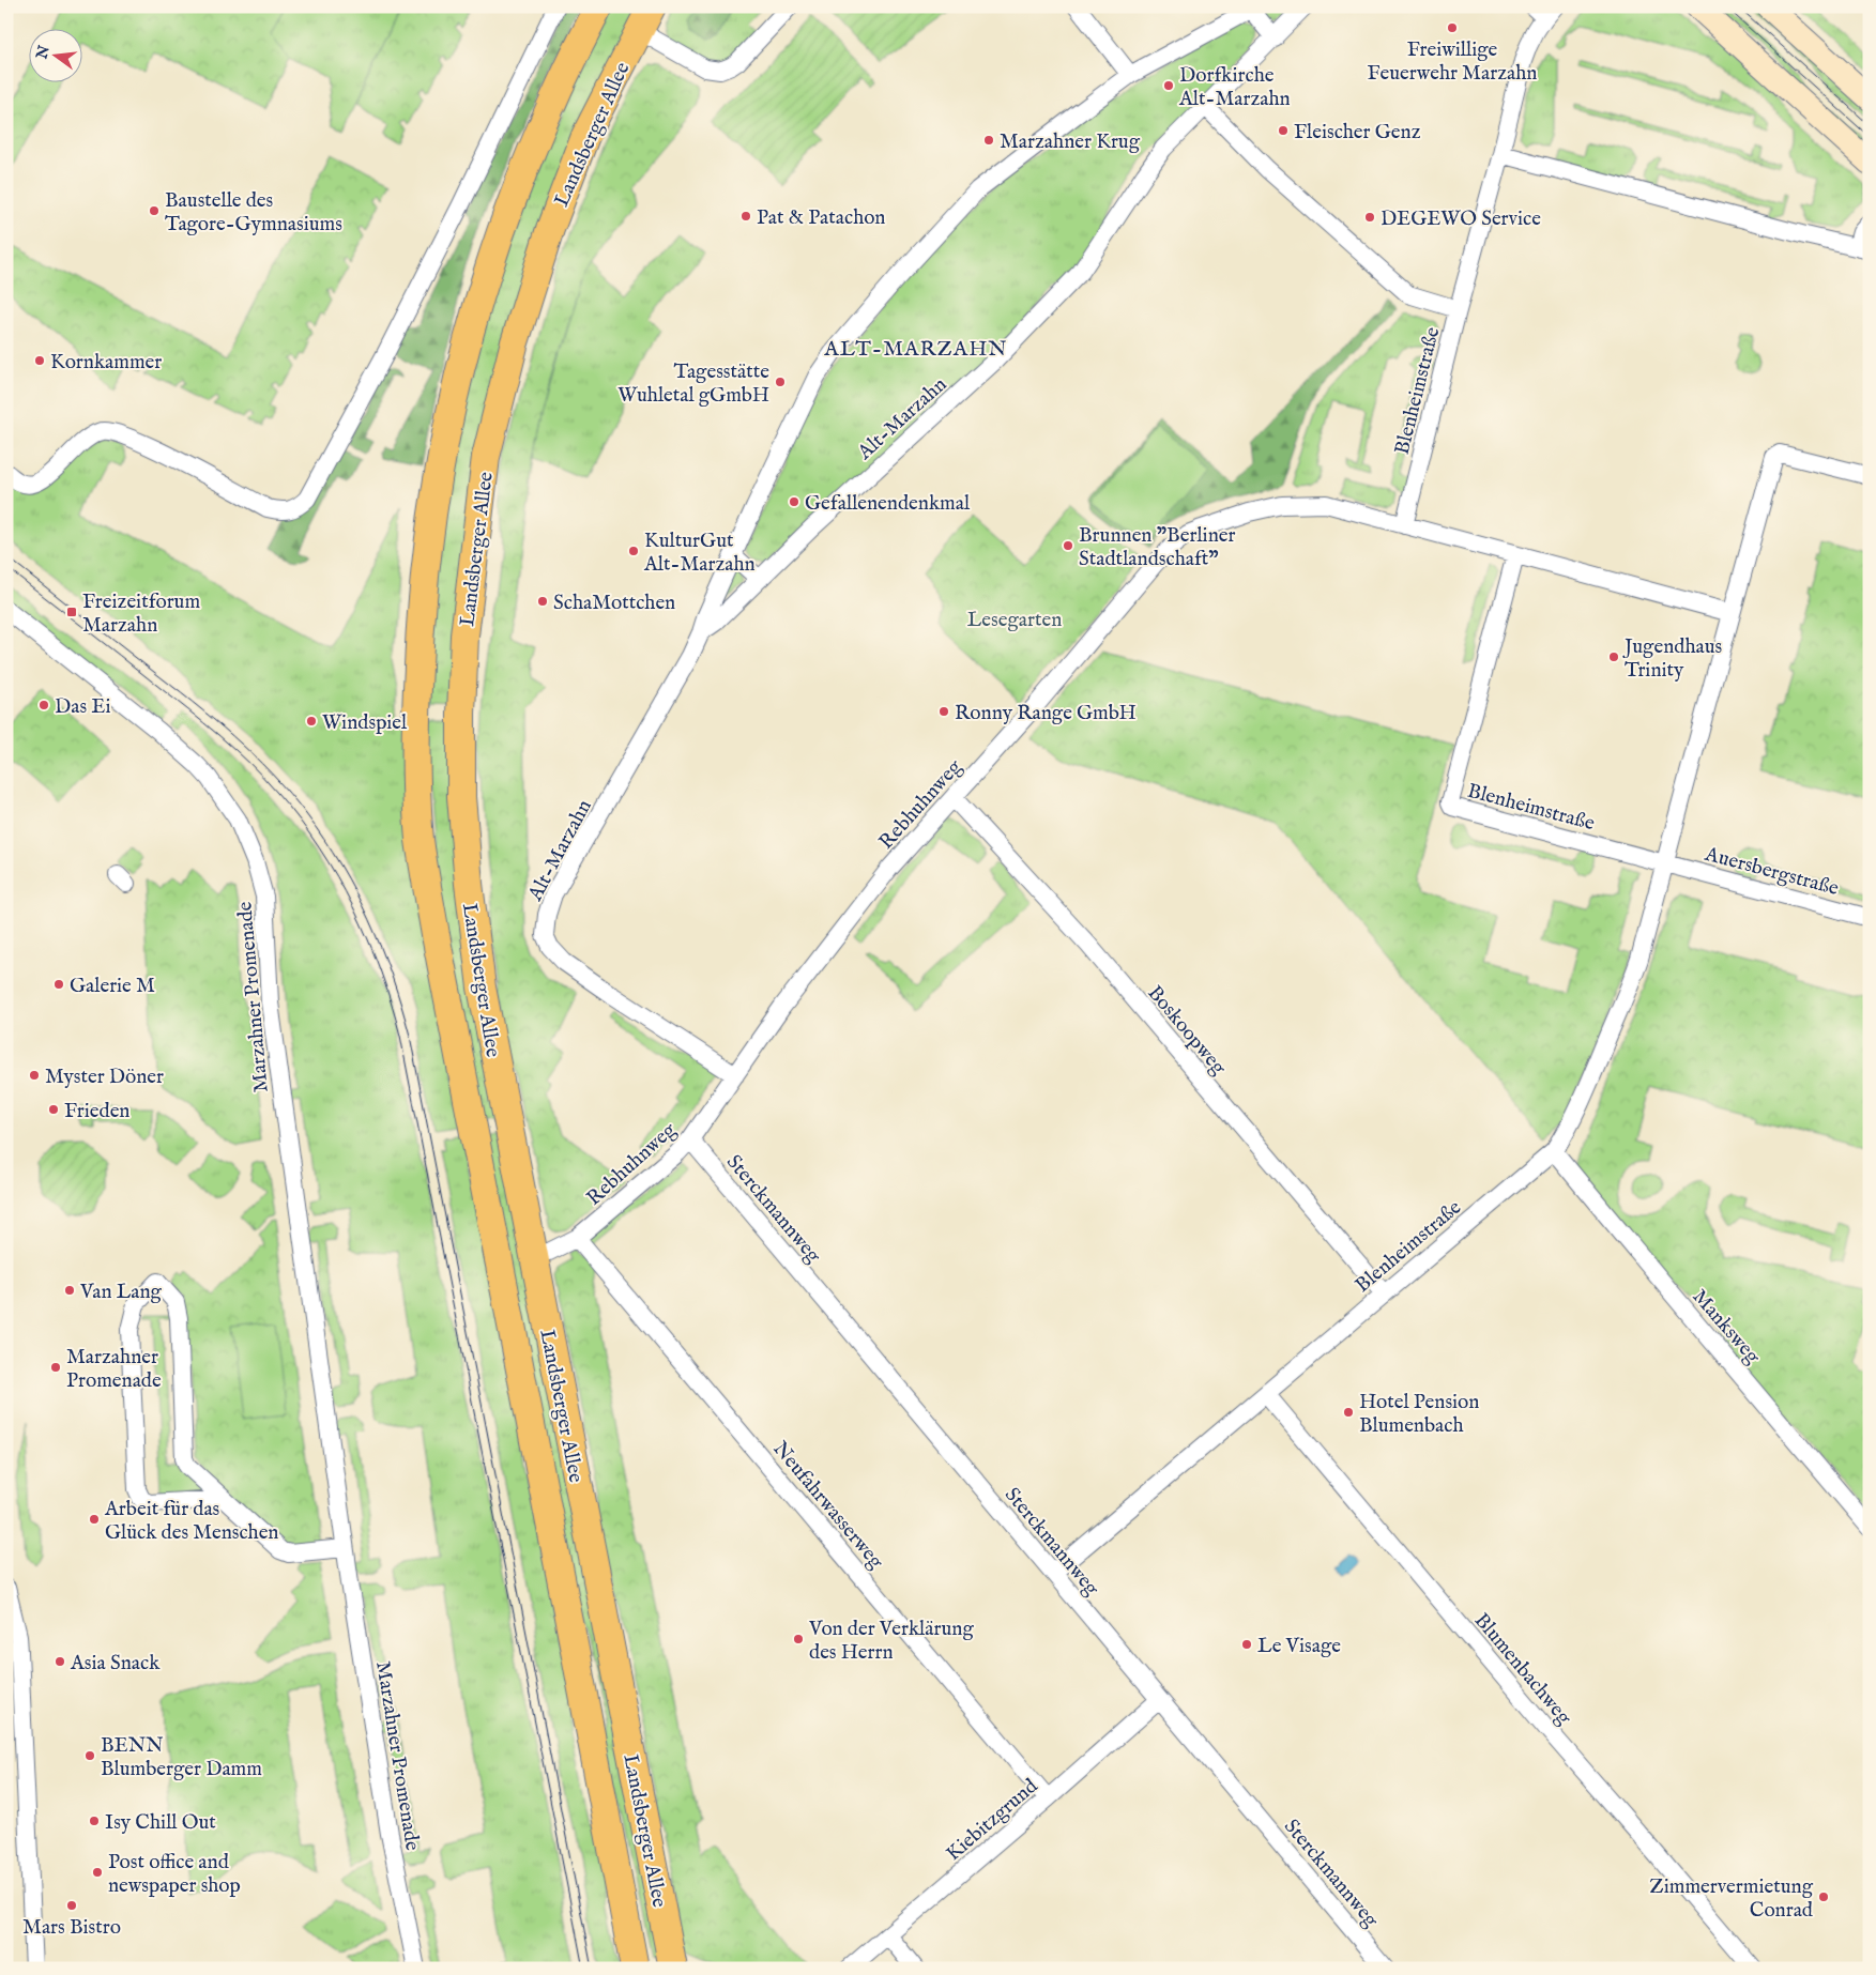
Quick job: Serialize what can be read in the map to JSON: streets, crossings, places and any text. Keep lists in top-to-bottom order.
{
  "streets": {
    "main road": ["Landsberger Allee"],
    "street": [
      "Blenheimstraße",
      "Alt-Marzahn",
      "Rebhuhnweg",
      "Auersbergstraße",
      "Marzahner Promenade",
      "Boskoopweg",
      "Sterckmannweg",
      "Manksweg",
      "Neufahrwasserweg",
      "Blumenbachweg",
      "Kiebitzgrund"
    ]
  },
  "crossings": [
    ["Landsberger Allee", "Rebhuhnweg"],
    ["Blenheimstraße", "Rebhuhnweg"],
    ["Blenheimstraße", "Auersbergstraße"],
    ["Blenheimstraße", "Boskoopweg"],
    ["Blenheimstraße", "Sterckmannweg"],
    ["Blenheimstraße", "Manksweg"],
    ["Blenheimstraße", "Blumenbachweg"],
    ["Alt-Marzahn", "Rebhuhnweg"],
    ["Rebhuhnweg", "Boskoopweg"],
    ["Rebhuhnweg", "Sterckmannweg"],
    ["Rebhuhnweg", "Neufahrwasserweg"],
    ["Sterckmannweg", "Kiebitzgrund"],
    ["Neufahrwasserweg", "Kiebitzgrund"]
  ],
  "districts": ["ALT-MARZAHN"],
  "parks": ["Lesegarten"],
  "places": {
    "other": [
      "Freiwillige Feuerwehr Marzahn",
      "Dorfkirche Alt-Marzahn",
      "Fleischer Genz",
      "Marzahner Krug",
      "Baustelle des Tagore-Gymnasiums",
      "Pat & Patachon",
      "DEGEWO Service",
      "Kornkammer",
      "Tagesstätte Wuhletal gGmbH",
      "Gefallenendenkmal",
      "Brunnen \"Berliner Stadtlandschaft\"",
      "KulturGut Alt-Marzahn",
      "SchaMottchen",
      "Jugendhaus Trinity",
      "Das Ei",
      "Ronny Range GmbH",
      "Windspiel",
      "Galerie M",
      "Myster Döner",
      "Frieden",
      "Van Lang",
      "Marzahner Promenade",
      "Hotel Pension Blumenbach",
      "Arbeit für das Glück des Menschen",
      "Von der Verklärung des Herrn",
      "Le Visage",
      "Asia Snack",
      "BENN Blumberger Damm",
      "Isy Chill Out",
      "Post office and newspaper shop",
      "Zimmervermietung Conrad",
      "Mars Bistro"
    ],
    "transit": ["Freizeitforum Marzahn"]
  },
  "north": "left"
}
